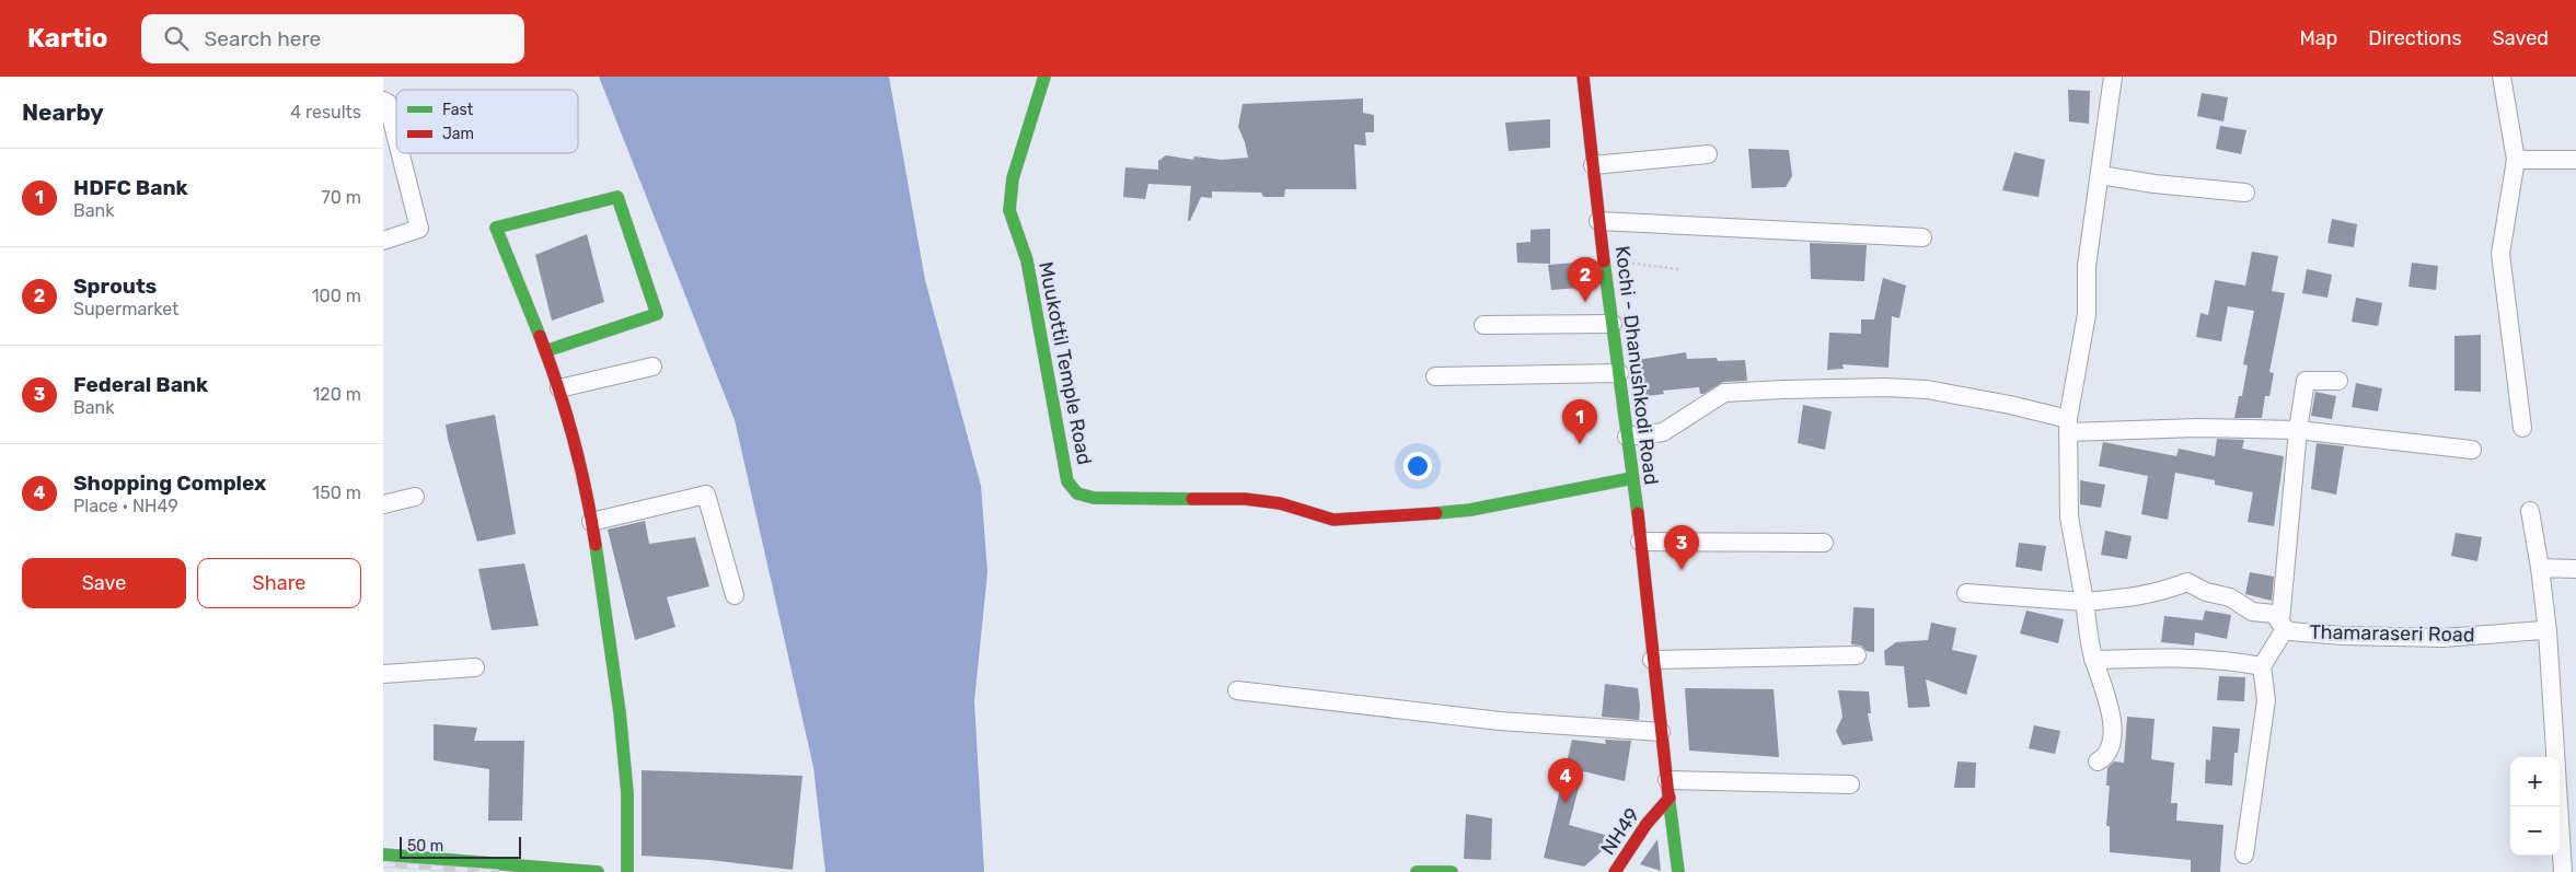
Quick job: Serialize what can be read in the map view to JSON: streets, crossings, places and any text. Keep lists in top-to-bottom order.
{
  "streets": {
    "main road": ["Muukottil Temple Road", "Kochi - Dhanushkodi Road", "NH49"],
    "street": ["Thamaraseri Road"]
  },
  "crossings": [
    ["Muukottil Temple Road", "Kochi - Dhanushkodi Road"],
    ["Kochi - Dhanushkodi Road", "NH49"]
  ],
  "legend": ["Fast", "Jam"],
  "scale_bar": "50 m",
  "page": {
    "header": "Kartio",
    "search": "Search here",
    "nav": ["Map", "Directions", "Saved"],
    "heading": ["Nearby", "4 results"],
    "list": [
      {
        "mark": "1",
        "name": "HDFC Bank",
        "note": "Bank",
        "value": "70 m"
      },
      {
        "mark": "2",
        "name": "Sprouts",
        "note": "Supermarket",
        "value": "100 m"
      },
      {
        "mark": "3",
        "name": "Federal Bank",
        "note": "Bank",
        "value": "120 m"
      },
      {
        "mark": "4",
        "name": "Shopping Complex",
        "note": "Place · NH49",
        "value": "150 m"
      }
    ],
    "pins": [
      "2",
      "1",
      "3",
      "4"
    ],
    "buttons": ["Save", "Share"],
    "map_buttons": ["+", "−"],
    "scale": "50 m"
  }
}
